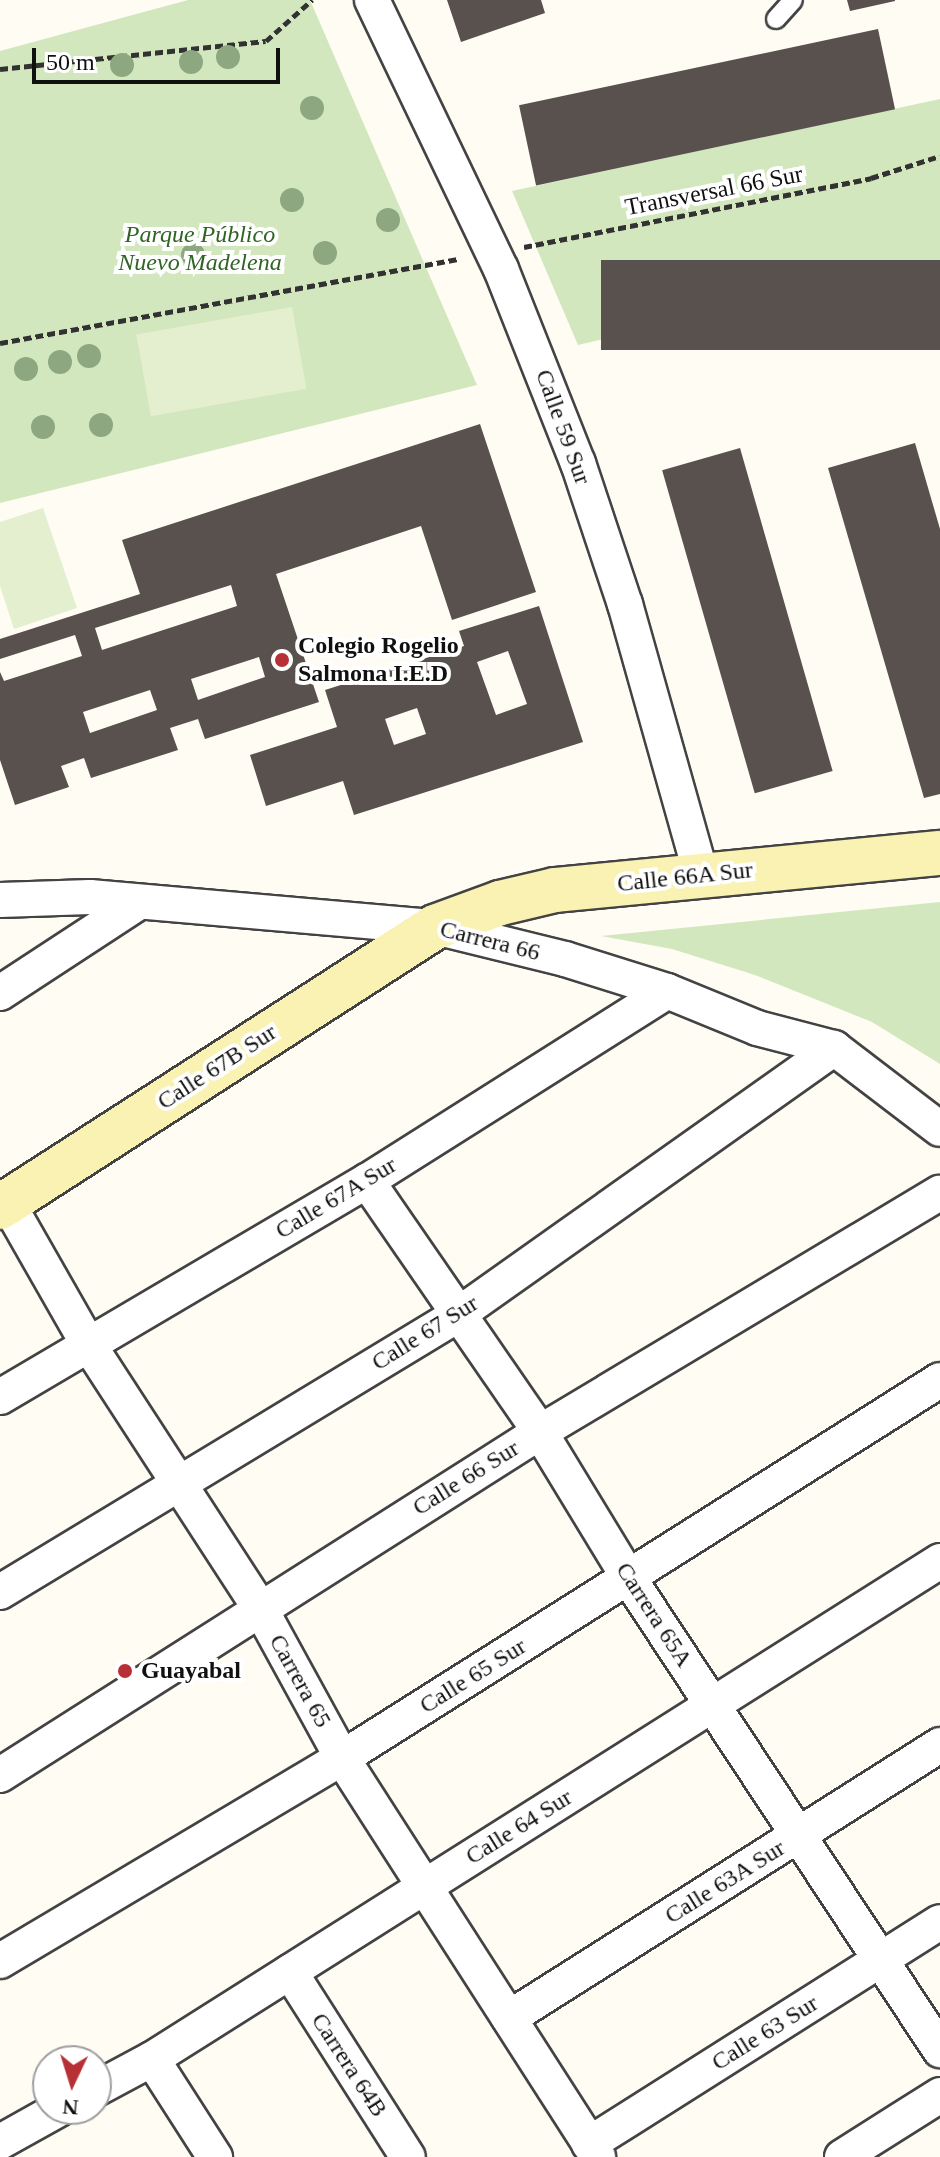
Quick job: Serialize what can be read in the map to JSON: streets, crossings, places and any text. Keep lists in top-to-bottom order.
{
  "streets": {
    "street": [
      "Calle 59 Sur",
      "Calle 66A Sur",
      "Carrera 66",
      "Calle 67B Sur",
      "Calle 67A Sur",
      "Calle 67 Sur",
      "Calle 66 Sur",
      "Carrera 65A",
      "Calle 65 Sur",
      "Carrera 65",
      "Calle 64 Sur",
      "Calle 63A Sur",
      "Calle 63 Sur",
      "Carrera 64B"
    ],
    "path": ["Transversal 66 Sur"]
  },
  "crossings": [
    ["Transversal 66 Sur", "Calle 59 Sur"],
    ["Calle 59 Sur", "Calle 66A Sur"],
    ["Calle 66A Sur", "Carrera 66"],
    ["Calle 66A Sur", "Calle 67B Sur"],
    ["Carrera 66", "Calle 67B Sur"],
    ["Carrera 66", "Calle 67A Sur"],
    ["Carrera 66", "Calle 67 Sur"],
    ["Calle 67B Sur", "Carrera 65"],
    ["Calle 67A Sur", "Carrera 65A"],
    ["Calle 67A Sur", "Carrera 65"],
    ["Calle 67 Sur", "Carrera 65A"],
    ["Calle 67 Sur", "Carrera 65"],
    ["Calle 66 Sur", "Carrera 65A"],
    ["Calle 66 Sur", "Carrera 65"],
    ["Carrera 65A", "Calle 65 Sur"],
    ["Carrera 65A", "Calle 64 Sur"],
    ["Carrera 65A", "Calle 63A Sur"],
    ["Carrera 65A", "Calle 63 Sur"],
    ["Calle 65 Sur", "Carrera 65"],
    ["Carrera 65", "Calle 64 Sur"],
    ["Carrera 65", "Calle 63A Sur"],
    ["Carrera 65", "Calle 63 Sur"],
    ["Calle 64 Sur", "Carrera 64B"]
  ],
  "parks": ["Parque Público Nuevo Madelena"],
  "places": ["Colegio Rogelio Salmona I.E.D", "Guayabal"],
  "scale_bar": "50 m",
  "north": "bottom"
}
